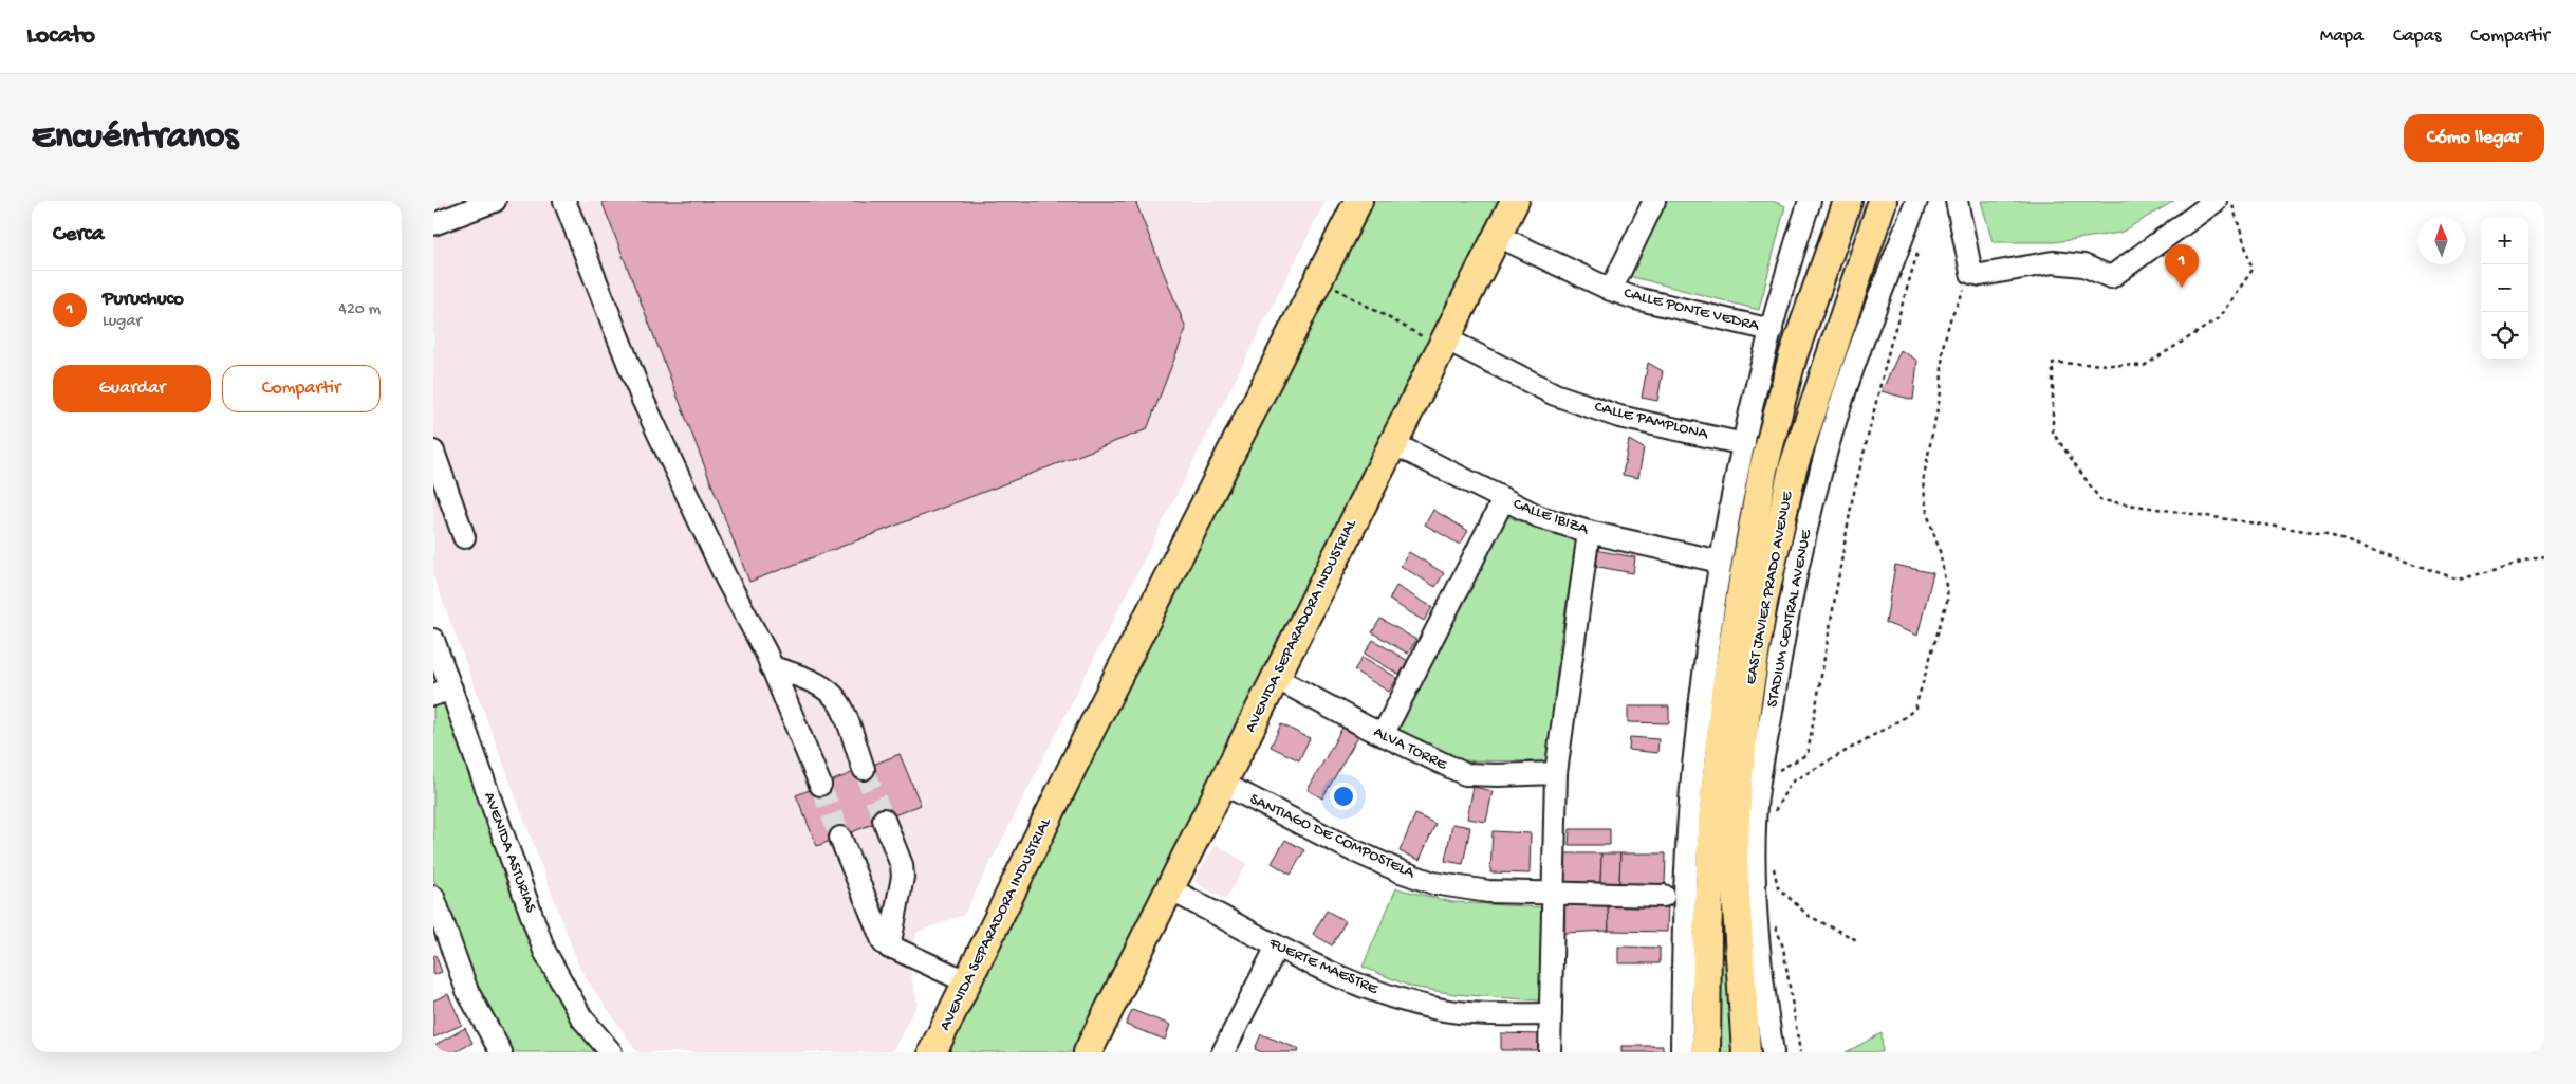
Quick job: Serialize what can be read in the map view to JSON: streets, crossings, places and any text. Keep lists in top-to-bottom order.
{
  "streets": {
    "main road": ["EAST JAVIER PRADO AVENUE", "AVENIDA SEPARADORA INDUSTRIAL"],
    "street": [
      "CALLE PONTE VEDRA",
      "CALLE PAMPLONA",
      "CALLE IBIZA",
      "STADIUM CENTRAL AVENUE",
      "ALVA TORRE",
      "SANTIAGO DE COMPOSTELA",
      "AVENIDA ASTURIAS",
      "FUERTE MAESTRE"
    ]
  },
  "crossings": [
    ["CALLE PONTE VEDRA", "AVENIDA SEPARADORA INDUSTRIAL"],
    ["CALLE PAMPLONA", "AVENIDA SEPARADORA INDUSTRIAL"],
    ["CALLE IBIZA", "AVENIDA SEPARADORA INDUSTRIAL"],
    ["AVENIDA SEPARADORA INDUSTRIAL", "ALVA TORRE"],
    ["AVENIDA SEPARADORA INDUSTRIAL", "SANTIAGO DE COMPOSTELA"],
    ["AVENIDA SEPARADORA INDUSTRIAL", "FUERTE MAESTRE"]
  ],
  "north": "top",
  "page": {
    "header": "Locato",
    "nav": ["Mapa", "Capas", "Compartir"],
    "buttons": [
      "Cómo llegar",
      ["Guardar", "Compartir"]
    ],
    "title": "Encuéntranos",
    "heading": "Cerca",
    "map_buttons": ["+", "−"],
    "pins": "1",
    "list": [
      {
        "mark": "1",
        "name": "Puruchuco",
        "note": "Lugar",
        "value": "420 m"
      }
    ]
  }
}
